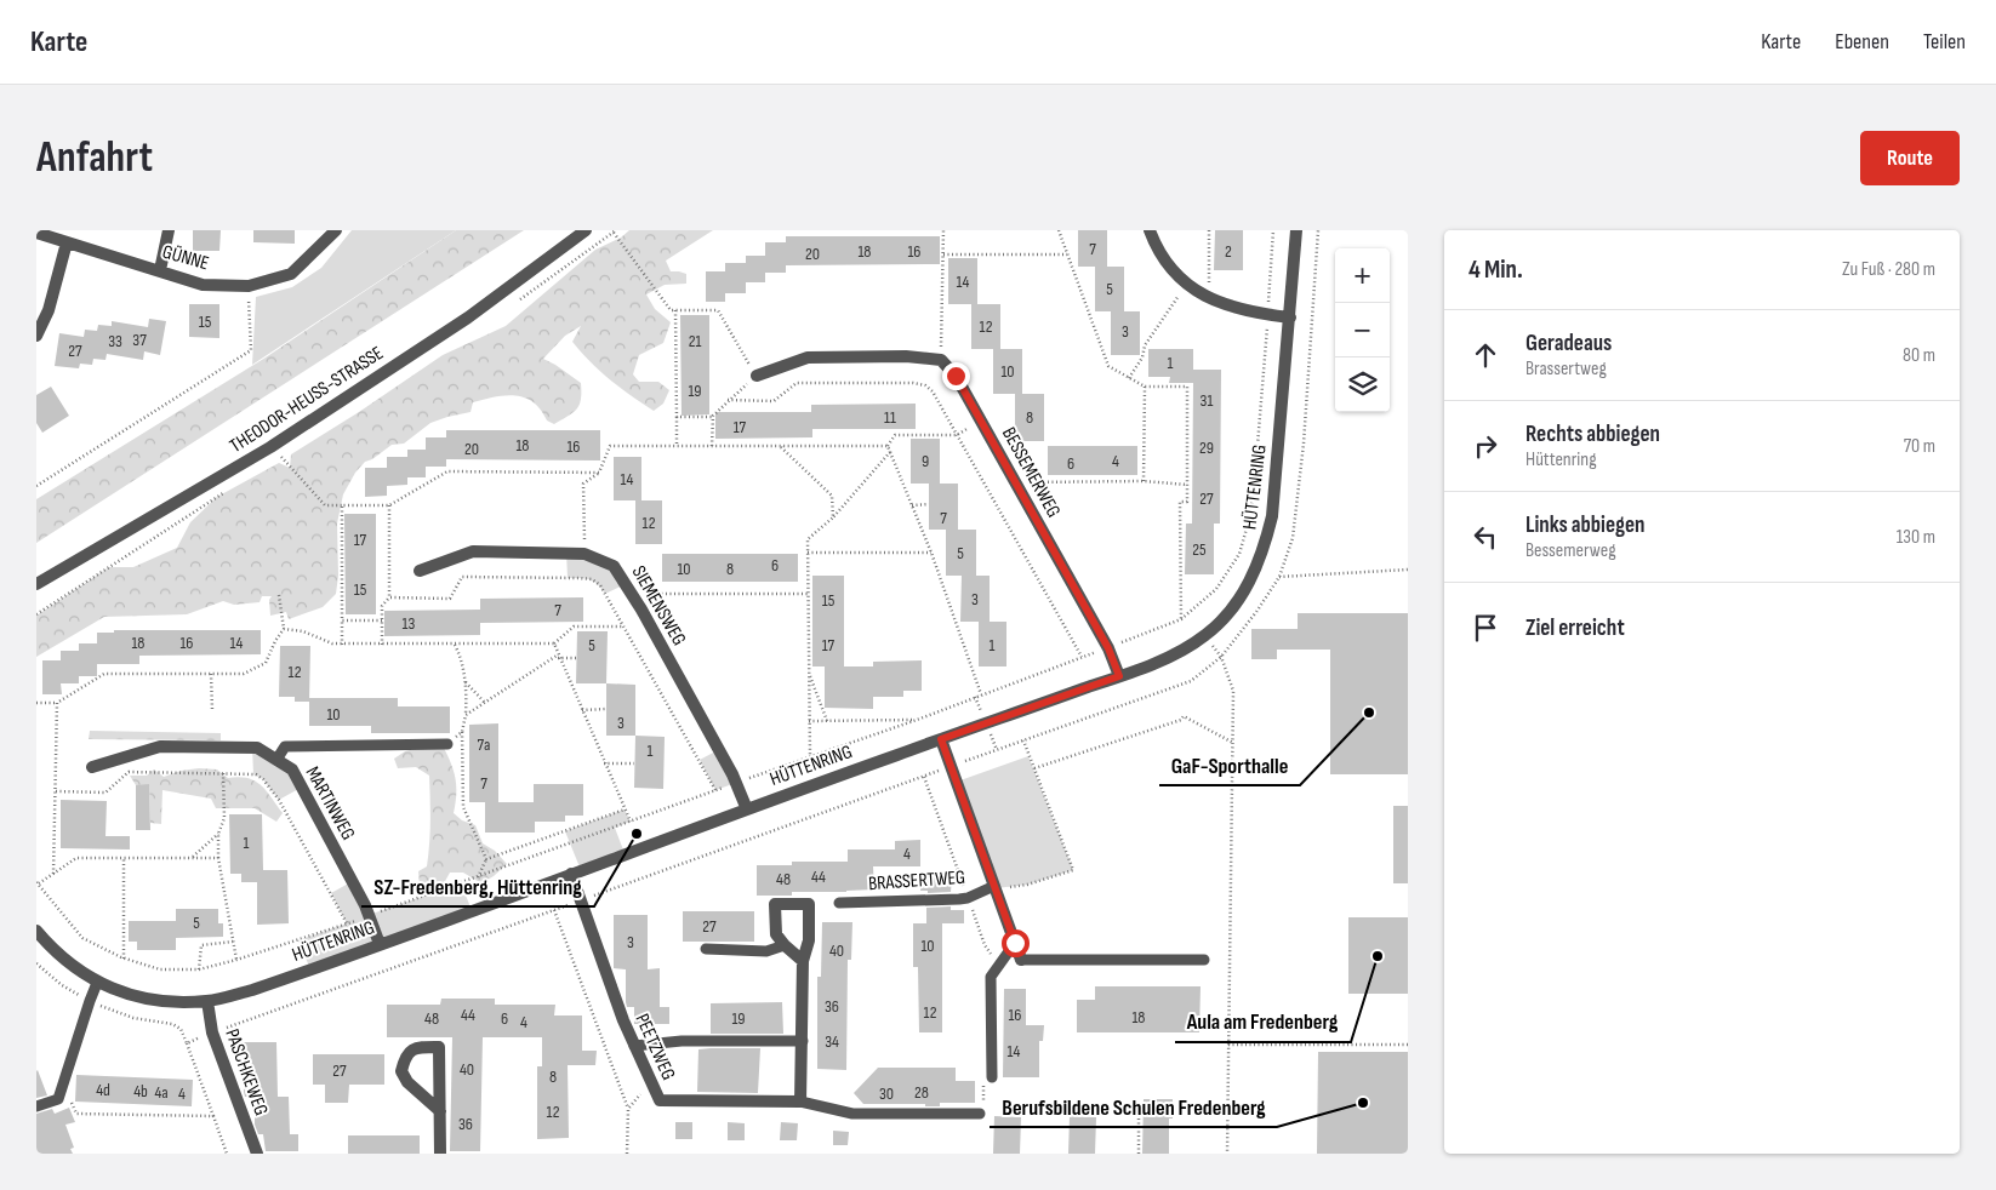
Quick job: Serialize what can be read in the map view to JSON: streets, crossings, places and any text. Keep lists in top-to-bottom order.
{
  "streets": {
    "street": [
      "GÜNNE",
      "THEODOR-HEUSS-STRASSE",
      "BESSEMERWEG",
      "HÜTTENRING",
      "SIEMENSWEG",
      "MARTINWEG",
      "BRASSERTWEG",
      "PEETZWEG",
      "PASCHKEWEG"
    ]
  },
  "crossings": [
    ["BESSEMERWEG", "HÜTTENRING"],
    ["HÜTTENRING", "SIEMENSWEG"],
    ["HÜTTENRING", "MARTINWEG"],
    ["HÜTTENRING", "BRASSERTWEG"],
    ["HÜTTENRING", "PEETZWEG"],
    ["HÜTTENRING", "PASCHKEWEG"]
  ],
  "places": [
    "GaF-Sporthalle",
    "SZ-Fredenberg, Hüttenring",
    "Aula am Fredenberg",
    "Berufsbildene Schulen Fredenberg"
  ],
  "house_numbers": [
    "7",
    "18",
    "16",
    "2",
    "20",
    "14",
    "5",
    "15",
    "12",
    "3",
    "37",
    "33",
    "21",
    "27",
    "1",
    "10",
    "19",
    "31",
    "11",
    "8",
    "17",
    "18",
    "16",
    "29",
    "20",
    "9",
    "4",
    "6",
    "14",
    "27",
    "7",
    "12",
    "17",
    "25",
    "5",
    "6",
    "10",
    "8",
    "15",
    "3",
    "15",
    "7",
    "13",
    "18",
    "16",
    "14",
    "5",
    "17",
    "1",
    "12",
    "10",
    "3",
    "7a",
    "1",
    "7",
    "1",
    "4",
    "44",
    "48",
    "5",
    "27",
    "3",
    "10",
    "40",
    "36",
    "12",
    "44",
    "16",
    "18",
    "48",
    "6",
    "19",
    "4",
    "34",
    "14",
    "40",
    "27",
    "8",
    "4d",
    "4b",
    "4a",
    "28",
    "4",
    "30",
    "12",
    "36"
  ],
  "page": {
    "header": "Karte",
    "nav": ["Karte", "Ebenen", "Teilen"],
    "buttons": "Route",
    "title": "Anfahrt",
    "heading": ["4 Min.", "Zu Fuß · 280 m"],
    "map_buttons": ["+", "−"],
    "list": [
      ["Geradeaus", "Brassertweg", "80 m"],
      ["Rechts abbiegen", "Hüttenring", "70 m"],
      ["Links abbiegen", "Bessemerweg", "130 m"],
      "Ziel erreicht"
    ]
  }
}
